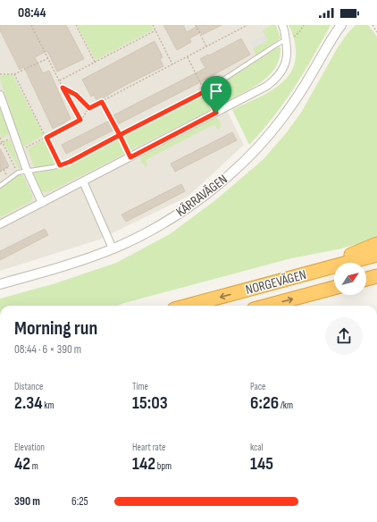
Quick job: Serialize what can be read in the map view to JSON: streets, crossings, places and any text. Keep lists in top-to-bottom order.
{
  "streets": {
    "highway": ["NORGEVÄGEN"],
    "street": ["KÄRRAVÄGEN"]
  },
  "north": "top right",
  "page": {
    "status": "08:44",
    "heading": ["Morning run", "08:44 · 6 × 390 m"],
    "stats": [
      ["Distance", "2.34 km"],
      ["Time", "15:03"],
      ["Pace", "6:26 /km"],
      ["Elevation", "42 m"],
      ["Heart rate", "142 bpm"],
      ["kcal", "145"]
    ],
    "list": [
      {
        "name": "390 m",
        "note": "6:25"
      }
    ]
  }
}
